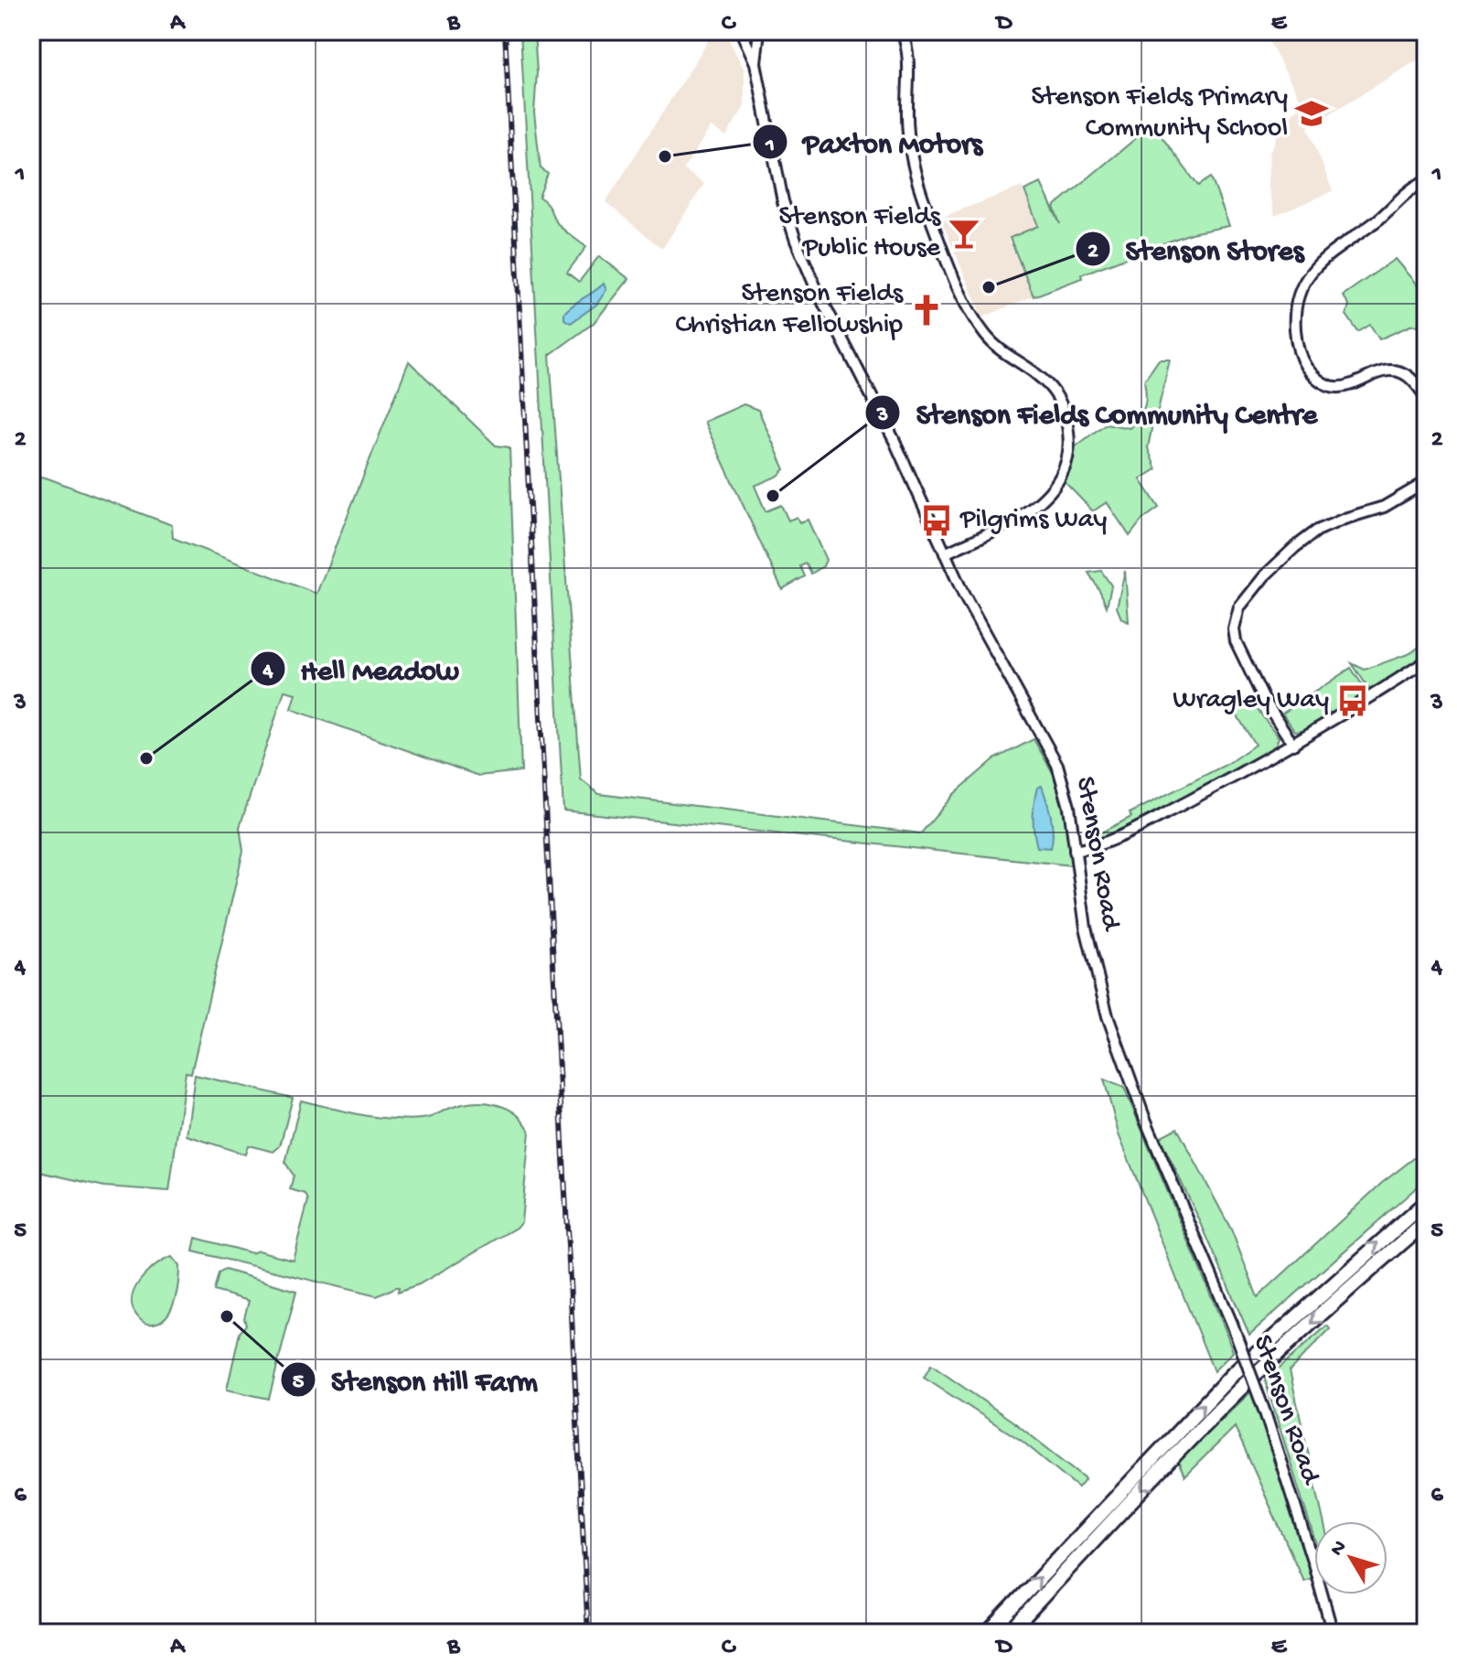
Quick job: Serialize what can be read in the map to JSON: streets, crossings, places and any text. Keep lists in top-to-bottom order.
{
  "streets": {
    "street": ["Stenson Road"]
  },
  "places": {
    "school or university": ["Stenson Fields Primary Community School"],
    "other": [
      "Paxton Motors",
      "Stenson Stores",
      "Stenson Fields Community Centre",
      "Hell Meadow",
      "Stenson Hill Farm"
    ],
    "bar": ["Stenson Fields Public House"],
    "church": ["Stenson Fields Christian Fellowship"],
    "bus stop": ["Pilgrims Way", "Wragley Way"]
  },
  "north": "top left",
  "grid": {
    "columns": [
      "A",
      "B",
      "C",
      "D",
      "E"
    ],
    "rows": [
      "1",
      "2",
      "3",
      "4",
      "5",
      "6"
    ]
  }
}
